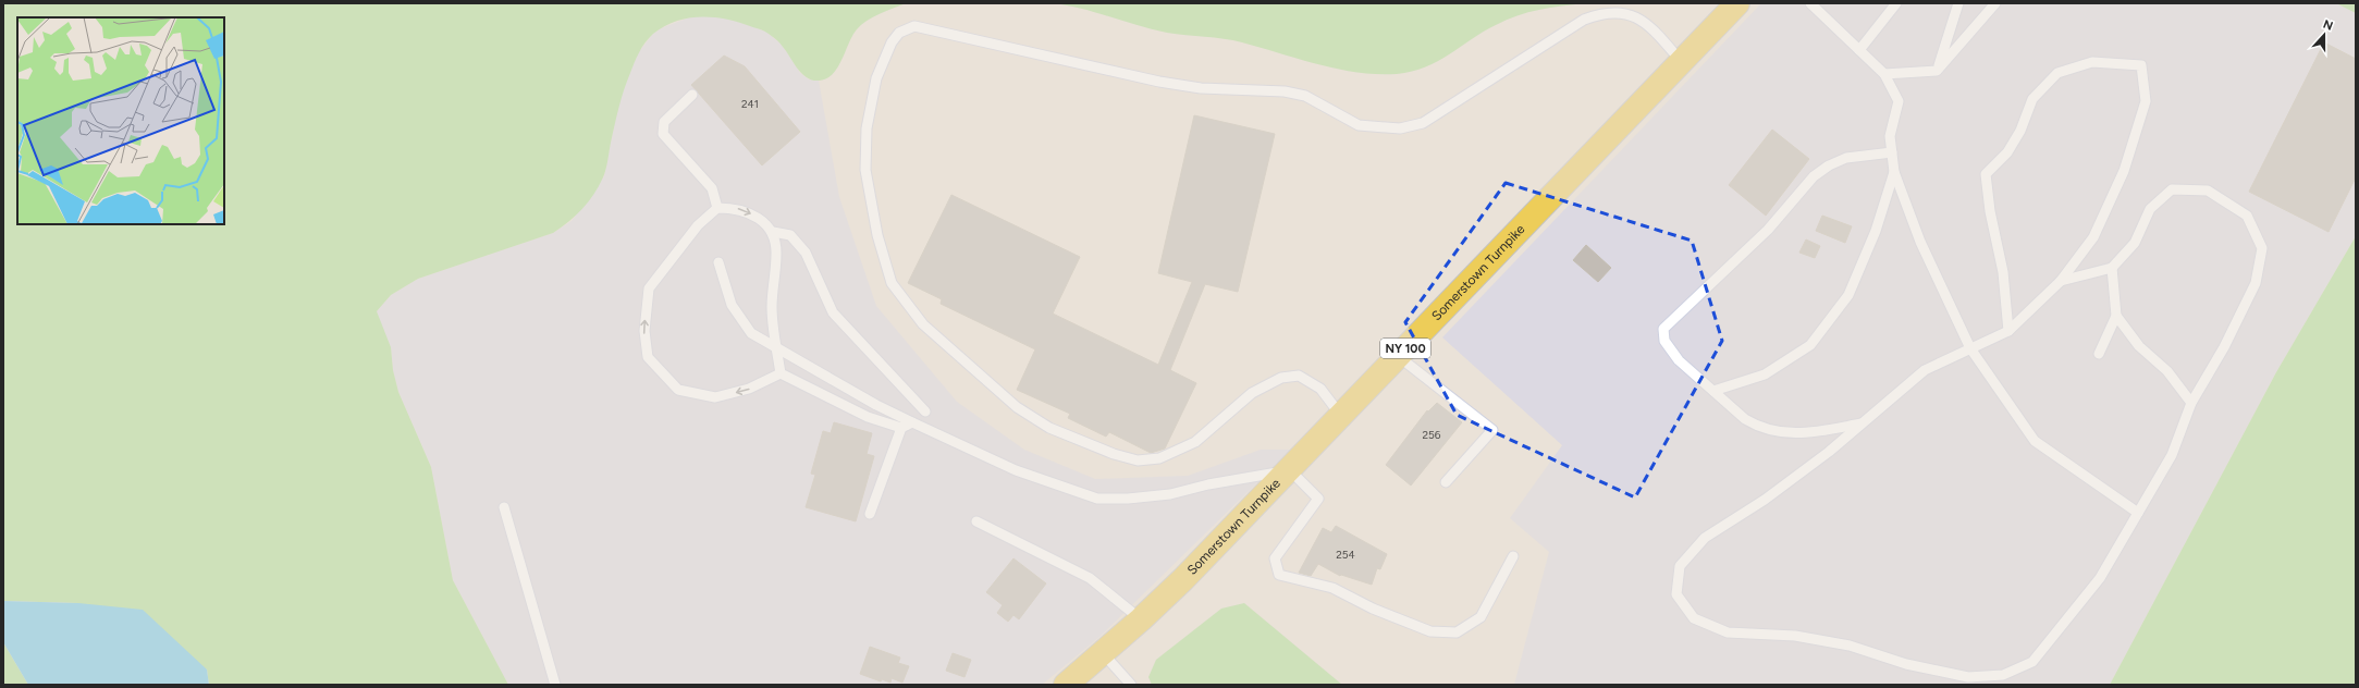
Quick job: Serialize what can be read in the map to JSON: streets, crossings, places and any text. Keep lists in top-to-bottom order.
{
  "streets": {
    "main road": ["Somerstown Turnpike", "NY 100"]
  },
  "house_numbers": ["241", "256", "254"],
  "north": "top"
}
